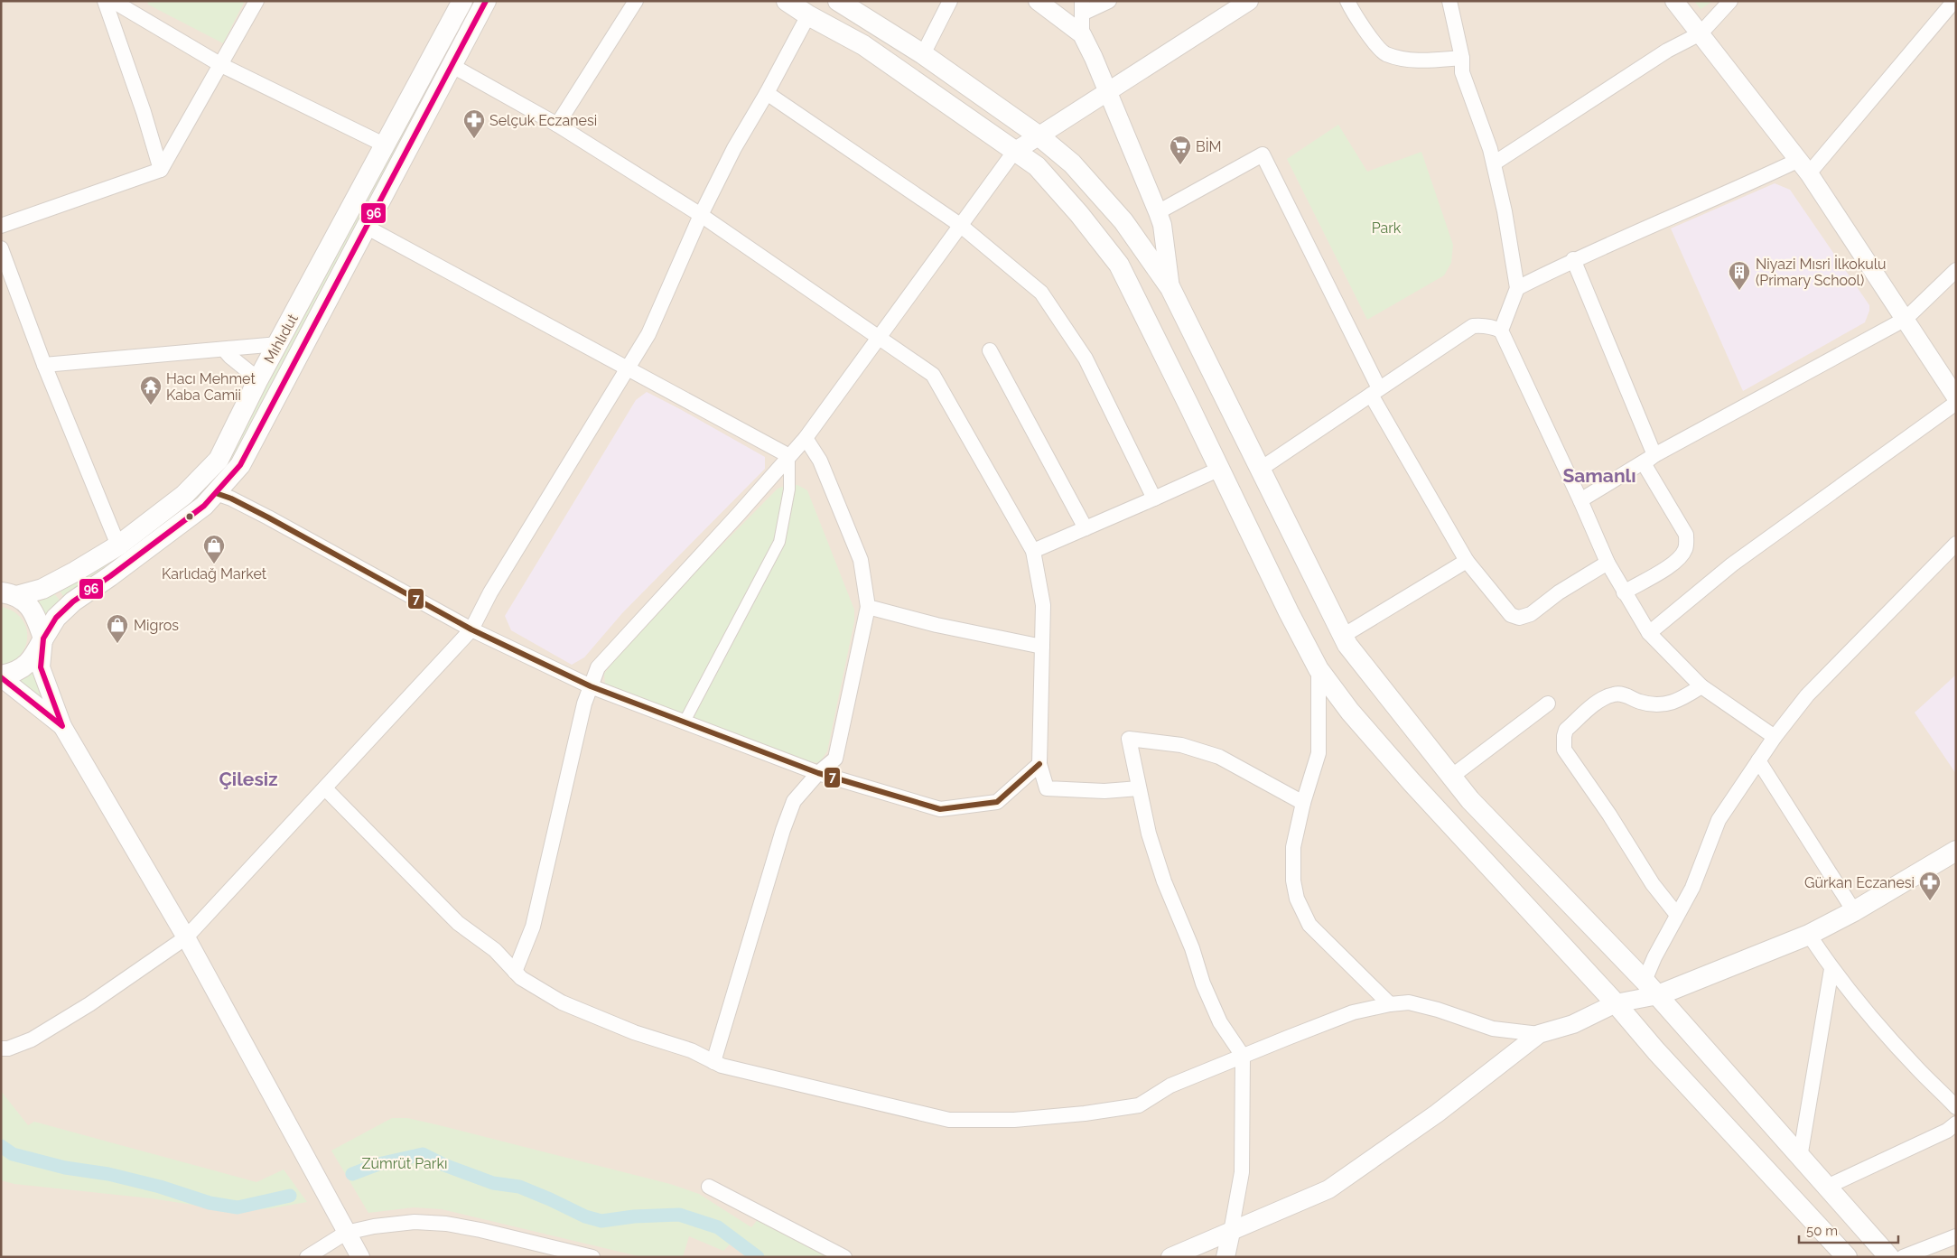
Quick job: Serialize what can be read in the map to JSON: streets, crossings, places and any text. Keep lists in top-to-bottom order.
{
  "streets": {
    "main road": ["Mıhlıdut"]
  },
  "districts": ["Samanlı", "Çilesiz"],
  "parks": ["Park", "Zümrüt Parkı"],
  "places": {
    "pharmacy": ["Selçuk Eczanesi", "Gürkan Eczanesi"],
    "supermarket": ["BİM"],
    "building": ["Niyazi Mısri İlkokulu (Primary School)"],
    "temple": ["Hacı Mehmet Kaba Camii"],
    "shop": ["Karlıdağ Market", "Migros"]
  },
  "lines": ["transit line 96", "transit line 7"],
  "scale_bar": "50 m"
}
